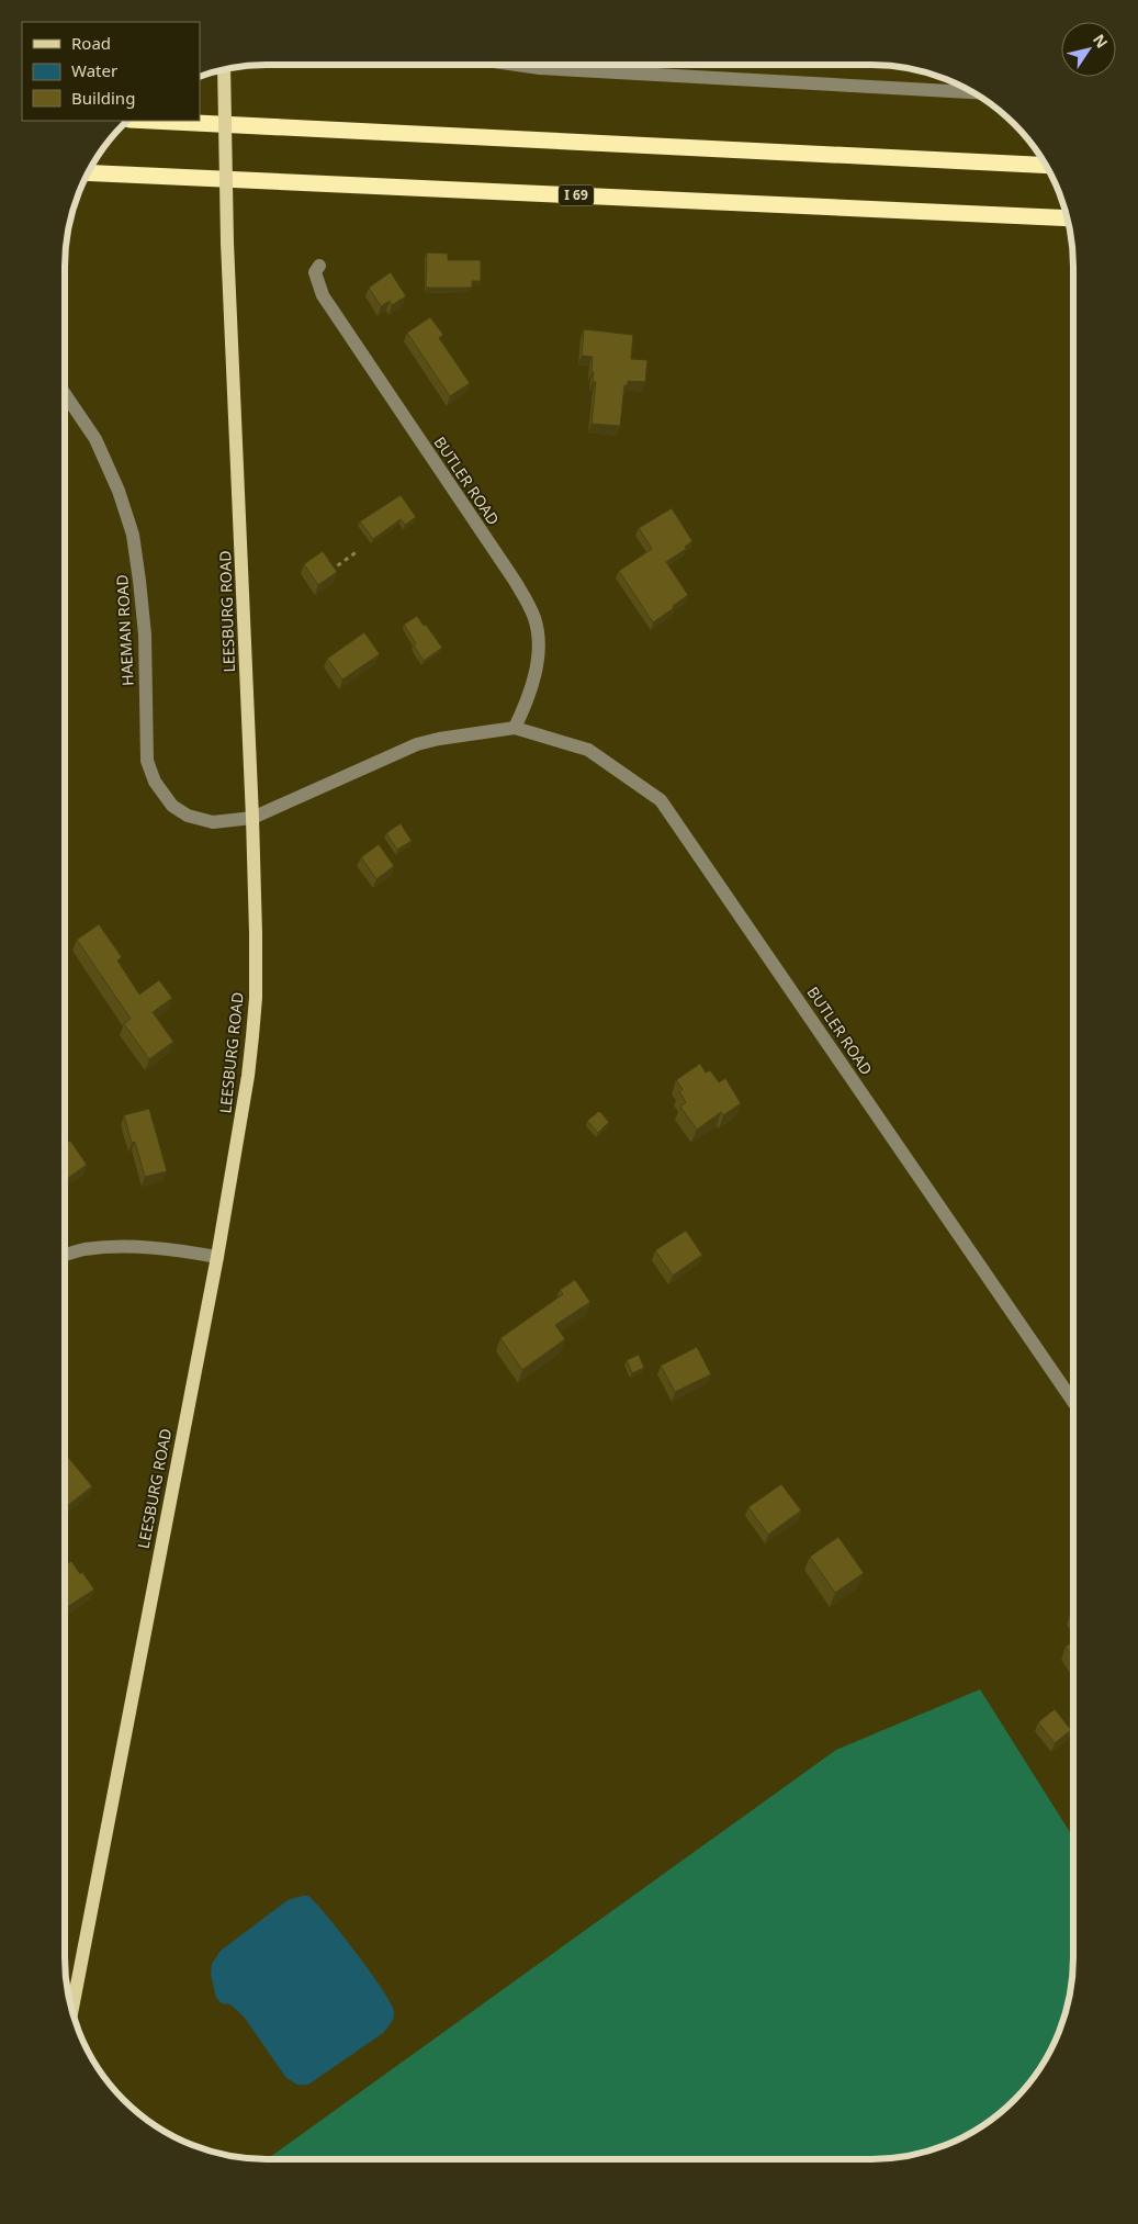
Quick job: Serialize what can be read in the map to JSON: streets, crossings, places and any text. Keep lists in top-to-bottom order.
{
  "streets": {
    "highway": ["I 69"],
    "main road": ["LEESBURG ROAD"],
    "street": ["BUTLER ROAD", "HAEMAN ROAD"]
  },
  "crossings": [
    ["BUTLER ROAD", "LEESBURG ROAD"],
    ["BUTLER ROAD", "HAEMAN ROAD"],
    ["LEESBURG ROAD", "HAEMAN ROAD"]
  ],
  "legend": ["Road", "Water", "Building"],
  "north": "top right"
}
